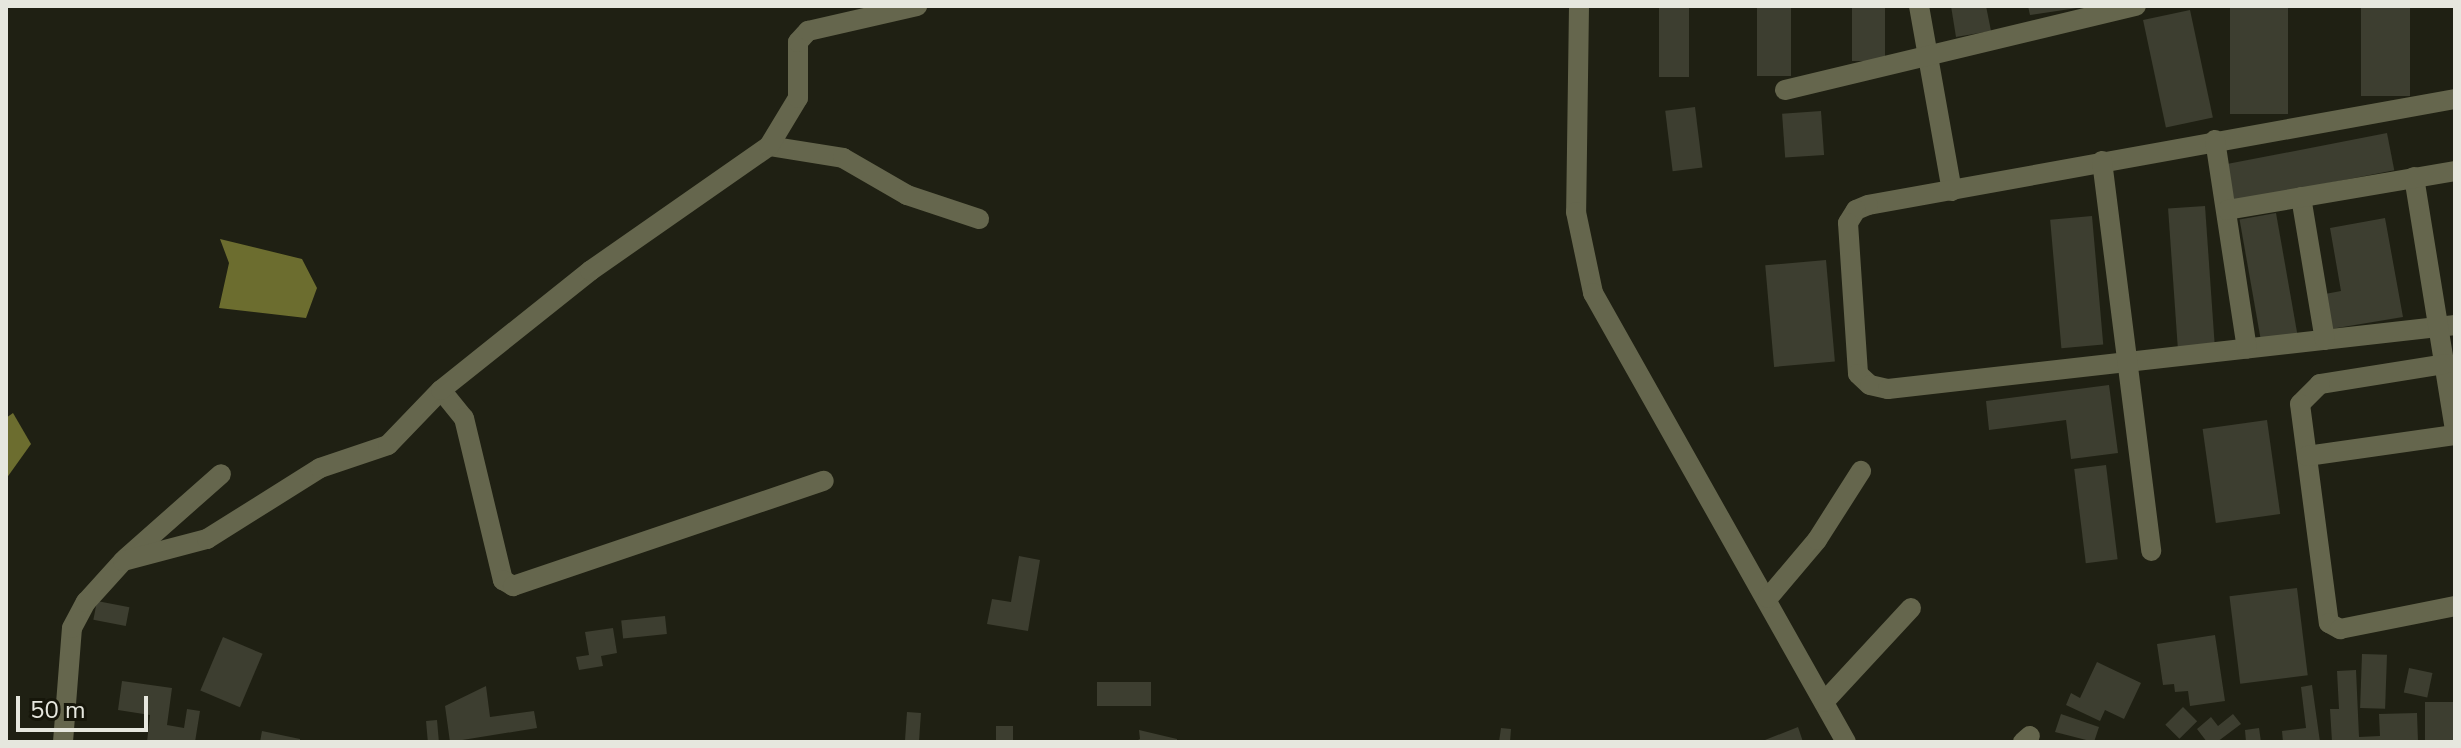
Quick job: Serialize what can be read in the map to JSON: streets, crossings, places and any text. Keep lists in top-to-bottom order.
{
  "scale_bar": "50 m"
}
